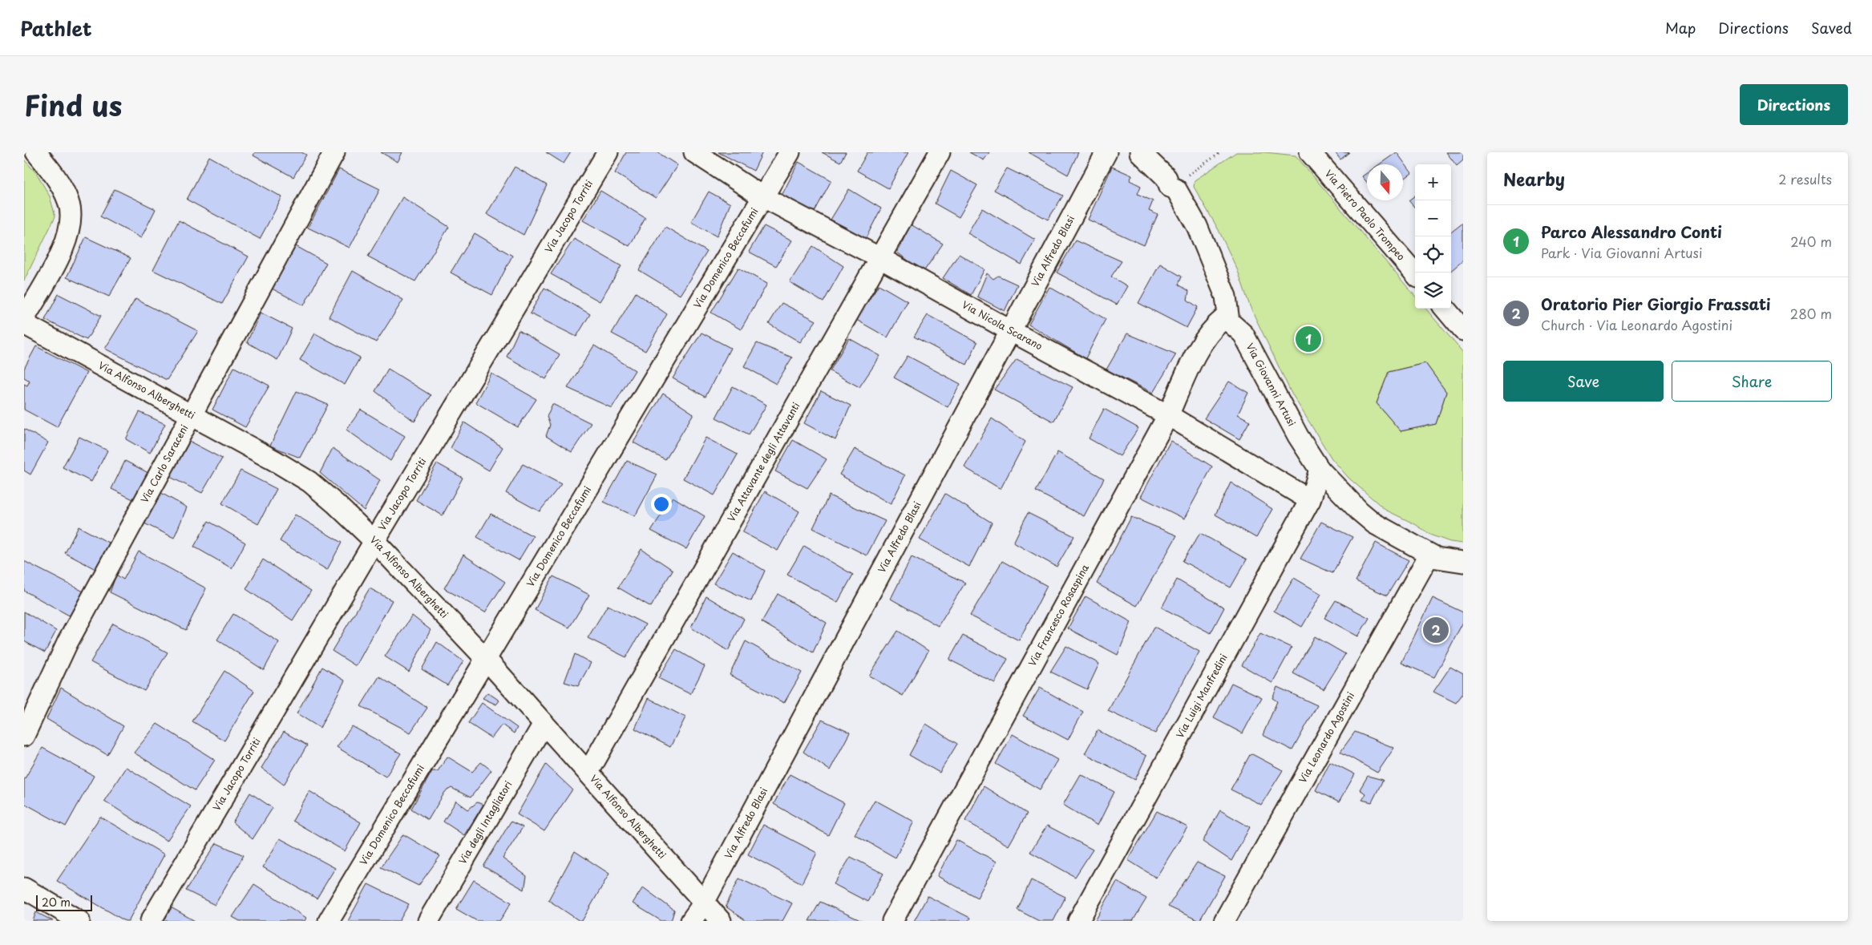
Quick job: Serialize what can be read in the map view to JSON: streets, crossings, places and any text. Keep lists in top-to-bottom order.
{
  "streets": {
    "street": [
      "Via Pietro Paolo Trompeo",
      "Via Jacopo Torriti",
      "Via Alfredo Blasi",
      "Via Domenico Beccafumi",
      "Via Nicola Scarano",
      "Via Giovanni Artusi",
      "Via Alfonso Alberghetti",
      "Via Attavante degli Attavanti",
      "Via Carlo Saraceni",
      "Via Francesco Rosaspina",
      "Via Luigi Manfredini",
      "Via Leonardo Agostini",
      "Via degli Intagliatori"
    ]
  },
  "crossings": [
    ["Via Jacopo Torriti", "Via Alfonso Alberghetti"],
    ["Via Alfredo Blasi", "Via Nicola Scarano"],
    ["Via Alfredo Blasi", "Via Alfonso Alberghetti"],
    ["Via Domenico Beccafumi", "Via Nicola Scarano"],
    ["Via Domenico Beccafumi", "Via Alfonso Alberghetti"],
    ["Via Nicola Scarano", "Via Attavante degli Attavanti"],
    ["Via Nicola Scarano", "Via Francesco Rosaspina"],
    ["Via Nicola Scarano", "Via Luigi Manfredini"],
    ["Via Giovanni Artusi", "Via Francesco Rosaspina"],
    ["Via Giovanni Artusi", "Via Luigi Manfredini"],
    ["Via Giovanni Artusi", "Via Leonardo Agostini"],
    ["Via Alfonso Alberghetti", "Via Attavante degli Attavanti"],
    ["Via Alfonso Alberghetti", "Via Carlo Saraceni"],
    ["Via Alfonso Alberghetti", "Via degli Intagliatori"]
  ],
  "scale_bar": "20 m",
  "north": "bottom",
  "page": {
    "header": "Pathlet",
    "nav": ["Map", "Directions", "Saved"],
    "title": "Find us",
    "buttons": [
      "Directions",
      ["Save", "Share"]
    ],
    "heading": ["Nearby", "2 results"],
    "map_buttons": ["+", "−"],
    "list": [
      {
        "mark": "1",
        "name": "Parco Alessandro Conti",
        "note": "Park · Via Giovanni Artusi",
        "value": "240 m"
      },
      {
        "mark": "2",
        "name": "Oratorio Pier Giorgio Frassati",
        "note": "Church · Via Leonardo Agostini",
        "value": "280 m"
      }
    ],
    "pins": ["1", "2"],
    "scale": "20 m"
  }
}
